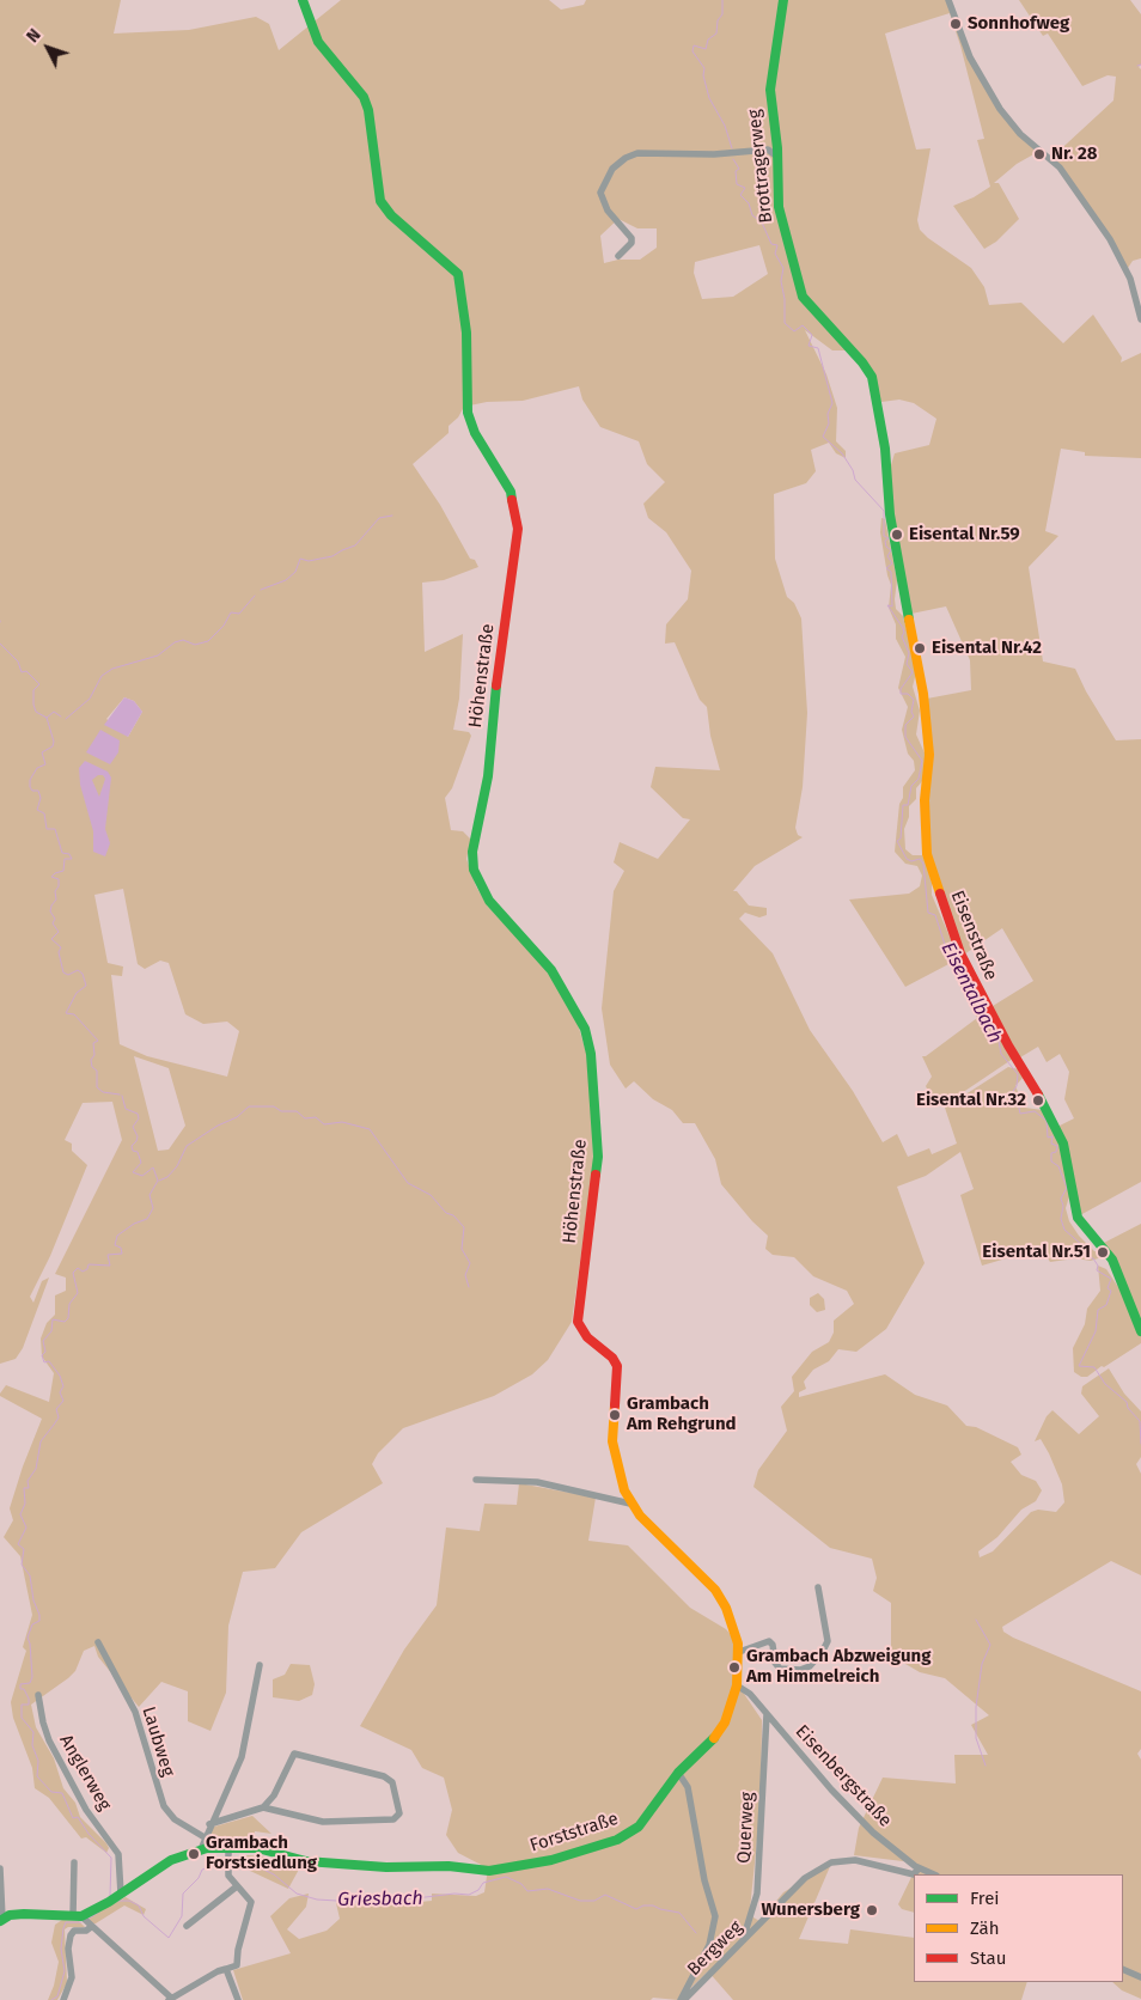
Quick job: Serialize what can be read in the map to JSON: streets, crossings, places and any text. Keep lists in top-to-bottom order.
{
  "streets": {
    "street": [
      "Brottragerweg",
      "Höhenstraße",
      "Eisenstraße",
      "Laubweg",
      "Anglerweg",
      "Eisenbergstraße",
      "Querweg",
      "Forststraße",
      "Bergweg"
    ]
  },
  "crossings": [
    ["Brottragerweg", "Eisenstraße"],
    ["Höhenstraße", "Forststraße"],
    ["Anglerweg", "Forststraße"],
    ["Eisenbergstraße", "Querweg"],
    ["Eisenbergstraße", "Forststraße"],
    ["Eisenbergstraße", "Bergweg"],
    ["Querweg", "Bergweg"]
  ],
  "water": ["Eisentalbach", "Griesbach"],
  "places": [
    "Sonnhofweg",
    "Nr. 28",
    "Eisental Nr.59",
    "Eisental Nr.42",
    "Eisental Nr.32",
    "Eisental Nr.51",
    "Grambach Am Rehgrund",
    "Grambach Abzweigung Am Himmelreich",
    "Grambach Forstsiedlung",
    "Wunersberg"
  ],
  "legend": ["Frei", "Zäh", "Stau"],
  "north": "top left"
}
